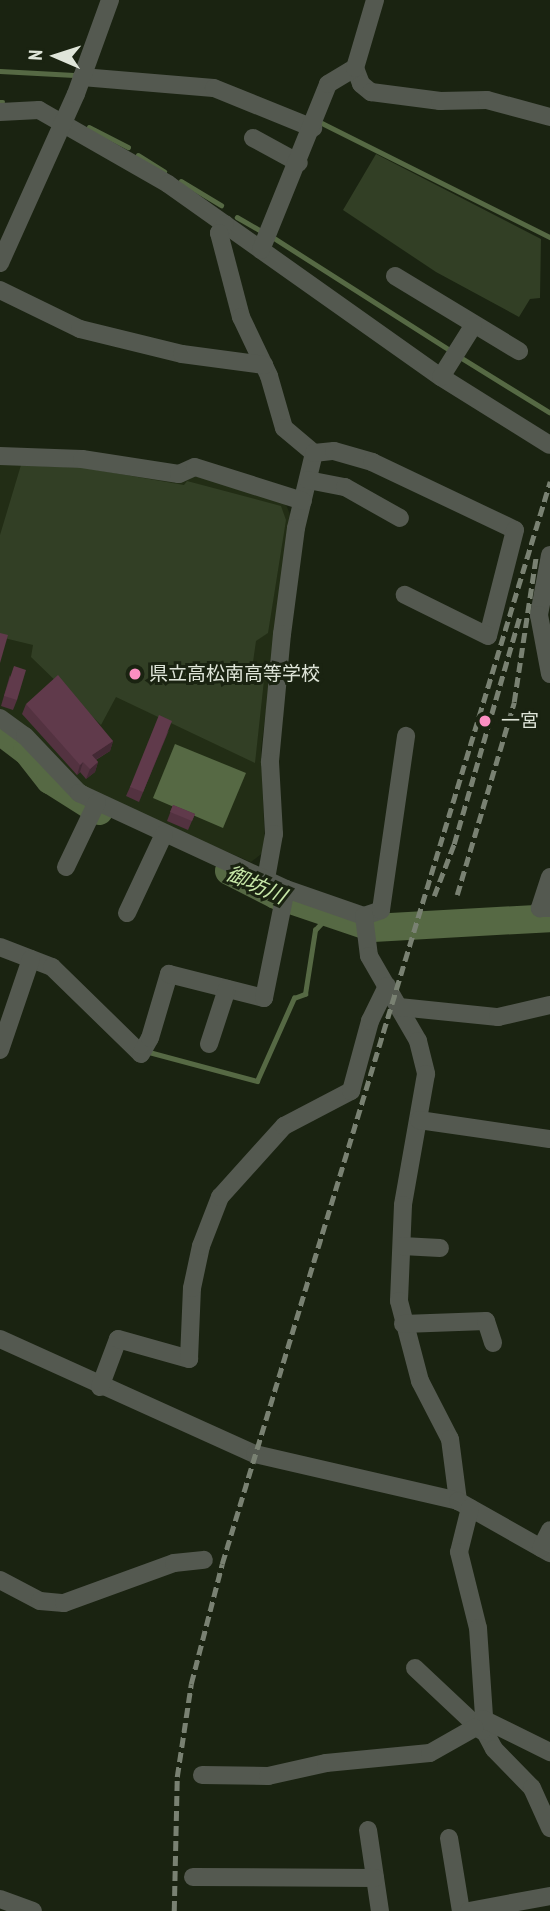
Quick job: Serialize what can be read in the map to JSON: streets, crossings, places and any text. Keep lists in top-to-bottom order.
{
  "water": ["御坊川"],
  "places": ["県立高松南高等学校", "一宮"],
  "north": "left"
}
